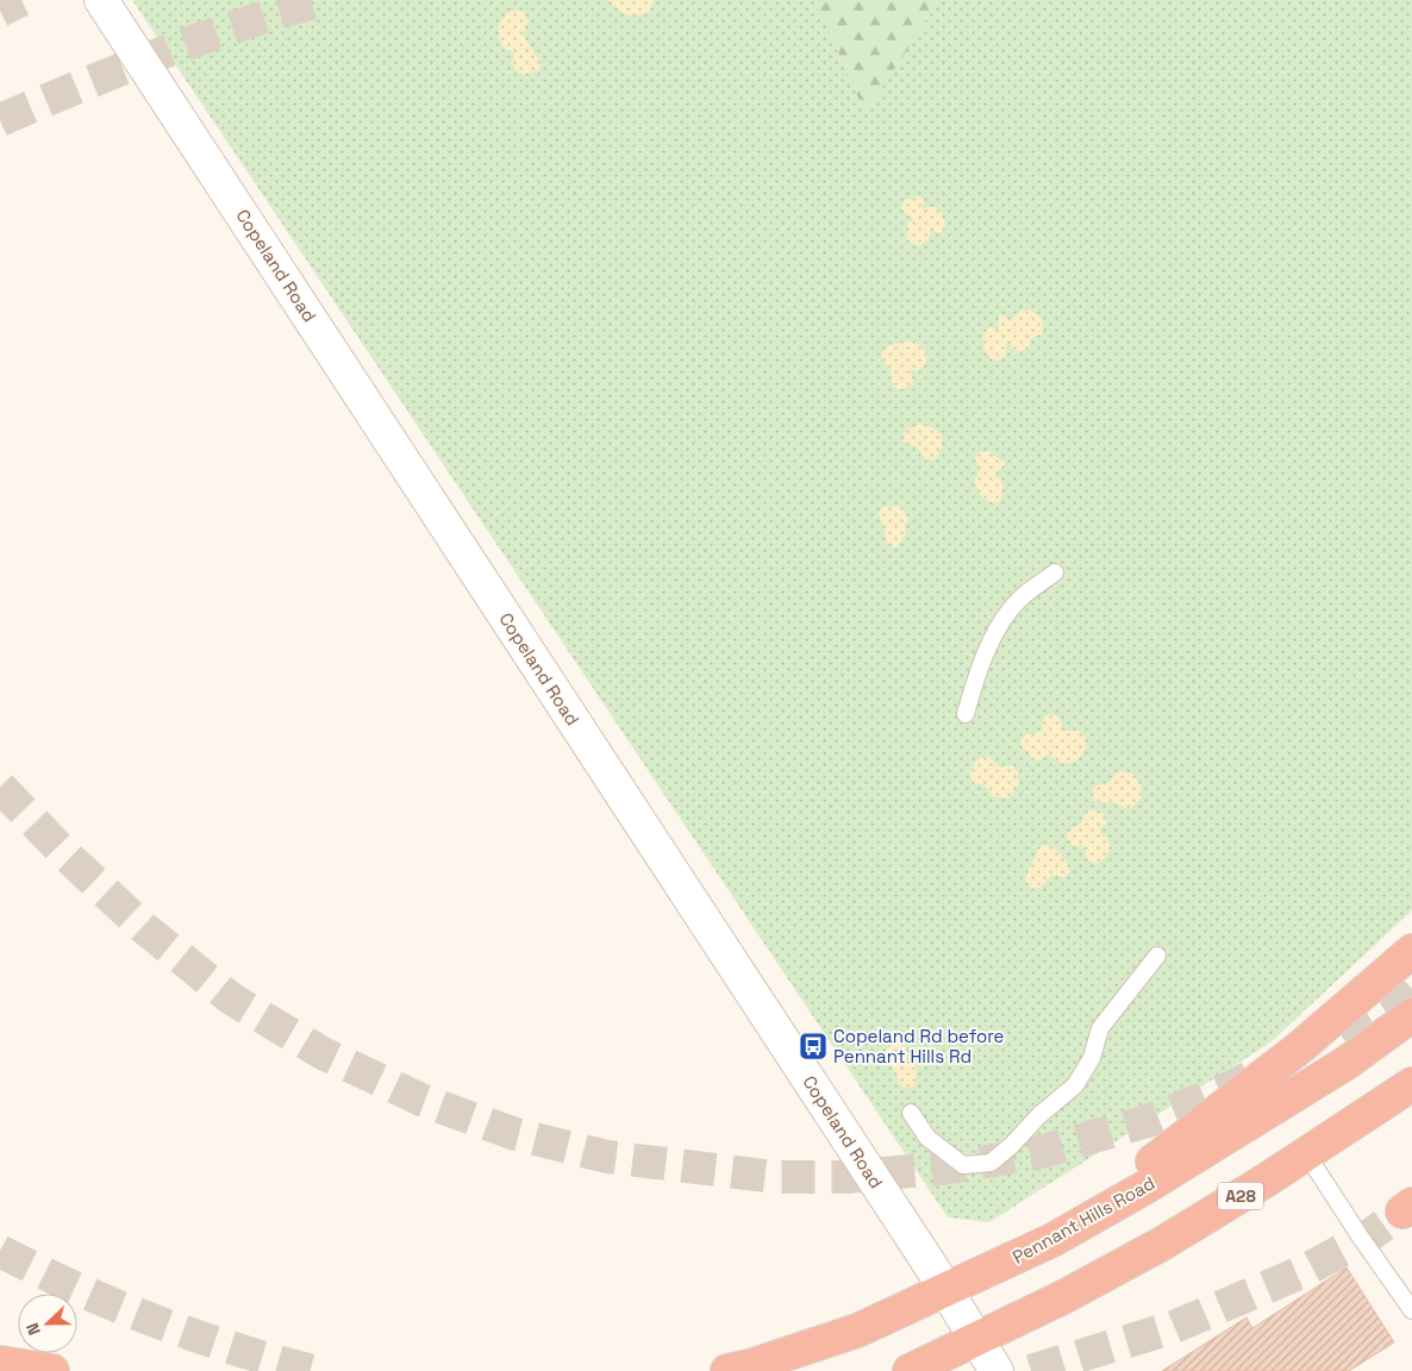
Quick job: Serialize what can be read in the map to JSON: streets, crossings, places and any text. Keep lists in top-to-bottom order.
{
  "streets": {
    "highway": ["A28", "Pennant Hills Road"],
    "main road": ["Copeland Road"]
  },
  "crossings": [
    ["Copeland Road", "A28"],
    ["Copeland Road", "Pennant Hills Road"]
  ],
  "places": {
    "bus stop": ["Copeland Rd before Pennant Hills Rd"]
  },
  "north": "left"
}
